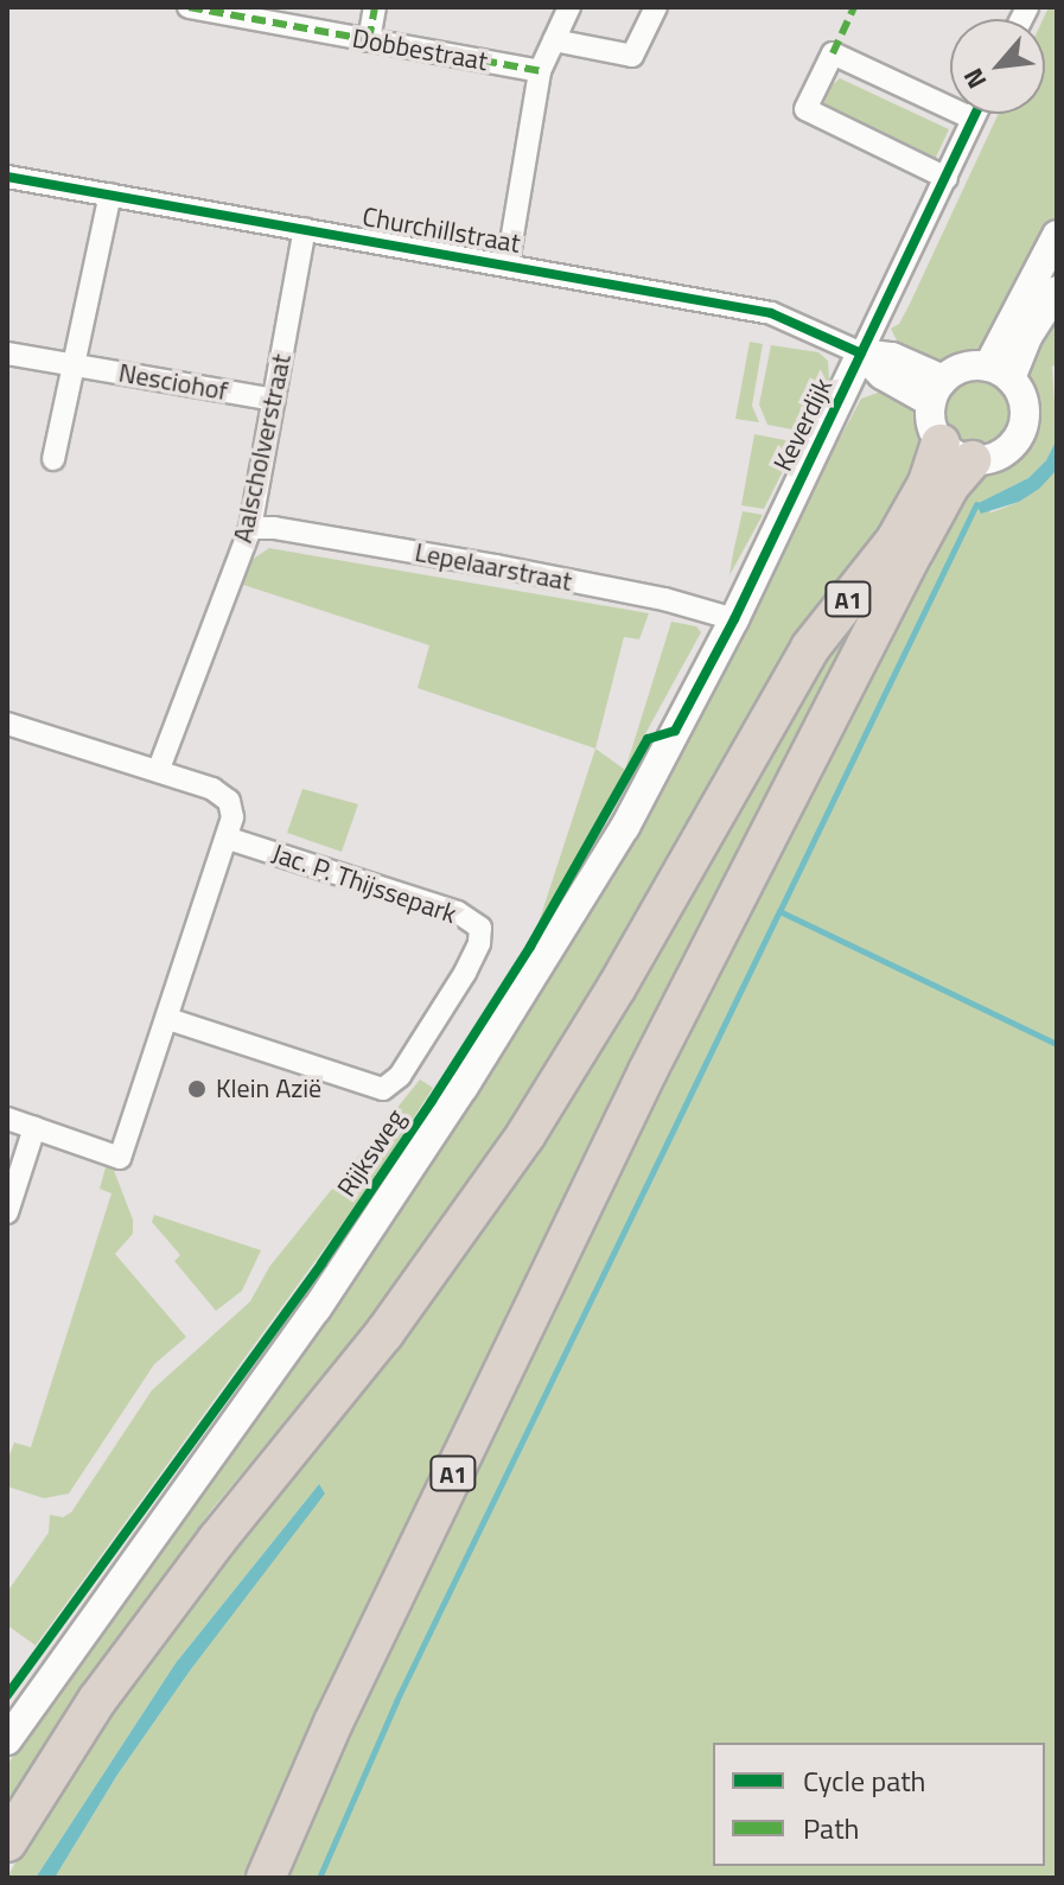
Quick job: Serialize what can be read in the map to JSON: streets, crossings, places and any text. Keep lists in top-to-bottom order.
{
  "streets": {
    "highway": ["A1"],
    "main road": ["Churchillstraat", "Keverdijk", "Rijksweg"],
    "street": [
      "Dobbestraat",
      "Nesciohof",
      "Aalscholverstraat",
      "Lepelaarstraat",
      "Jac. P. Thijssepark"
    ]
  },
  "crossings": [
    ["Churchillstraat", "Keverdijk"],
    ["Churchillstraat", "Aalscholverstraat"],
    ["Churchillstraat", "A1"],
    ["Nesciohof", "Aalscholverstraat"],
    ["Keverdijk", "Lepelaarstraat"],
    ["Keverdijk", "Rijksweg"],
    ["Aalscholverstraat", "Lepelaarstraat"],
    ["Lepelaarstraat", "Rijksweg"]
  ],
  "places": ["Klein Azië"],
  "legend": ["Cycle path", "Path"],
  "north": "bottom left"
}
